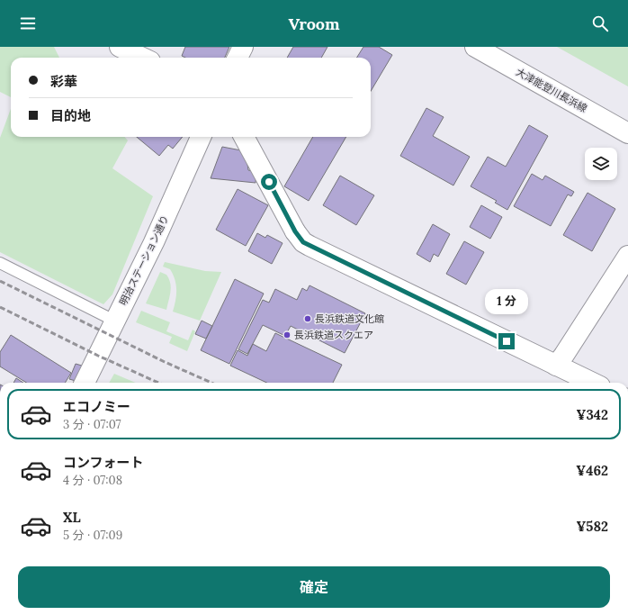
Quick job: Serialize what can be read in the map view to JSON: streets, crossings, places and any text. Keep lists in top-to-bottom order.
{
  "streets": {
    "street": ["大津能登川長浜線", "明治ステーション通り"]
  },
  "places": ["長浜鉄道文化館", "長浜鉄道スクエア"],
  "page": {
    "header": "Vroom",
    "banner": ["彩華", "目的地"],
    "bubble": "1 分",
    "list": [
      {
        "name": "エコノミー",
        "note": "3 分 · 07:07",
        "value": "¥342"
      },
      {
        "name": "コンフォート",
        "note": "4 分 · 07:08",
        "value": "¥462"
      },
      {
        "name": "XL",
        "note": "5 分 · 07:09",
        "value": "¥582"
      }
    ],
    "buttons": "確定"
  }
}
